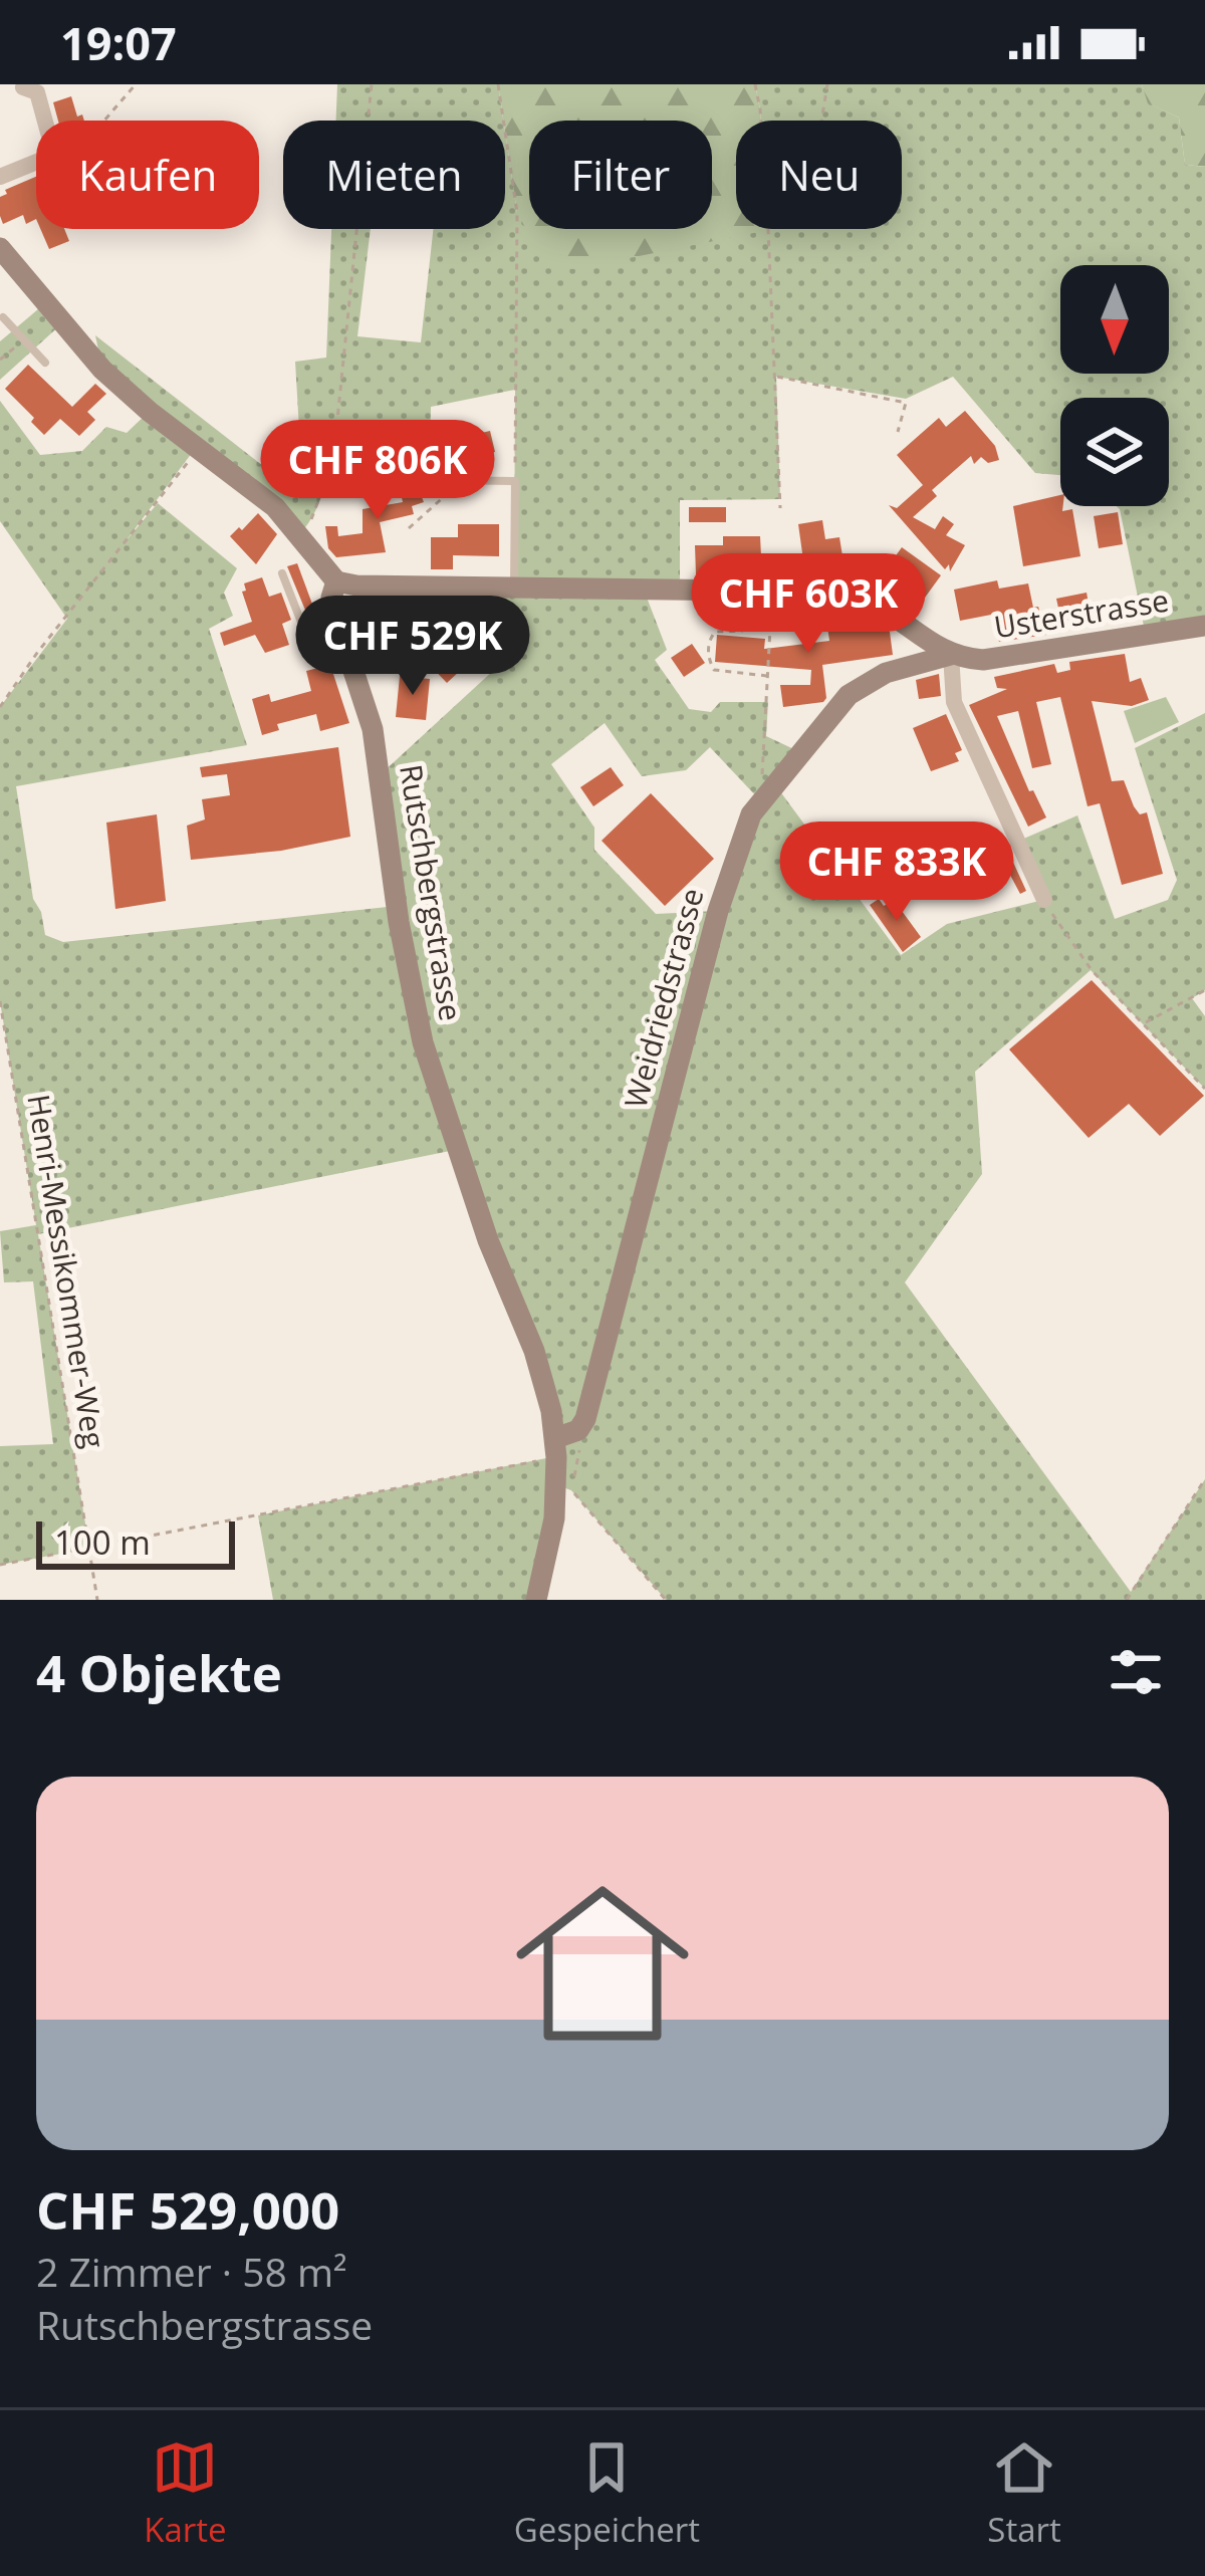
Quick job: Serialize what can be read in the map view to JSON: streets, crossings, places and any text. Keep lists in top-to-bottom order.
{
  "streets": {
    "street": ["Usterstrasse", "Rutschbergstrasse", "Weidriedstrasse"],
    "path": ["Henri-Messikommer-Weg"]
  },
  "crossings": [
    ["Usterstrasse", "Weidriedstrasse"]
  ],
  "scale_bar": "100 m",
  "north": "bottom",
  "page": {
    "status": "19:07",
    "chip": [
      "Kaufen",
      "Mieten",
      "Filter",
      "Neu"
    ],
    "price": [
      "CHF 806K",
      "CHF 603K",
      "CHF 529K",
      "CHF 833K"
    ],
    "scale": "100 m",
    "heading": "4 Objekte",
    "list": [
      {
        "name": "CHF 529,000",
        "note": "2 Zimmer · 58 m² · Rutschbergstrasse"
      }
    ],
    "tabs": ["Karte", "Gespeichert", "Start"]
  }
}
